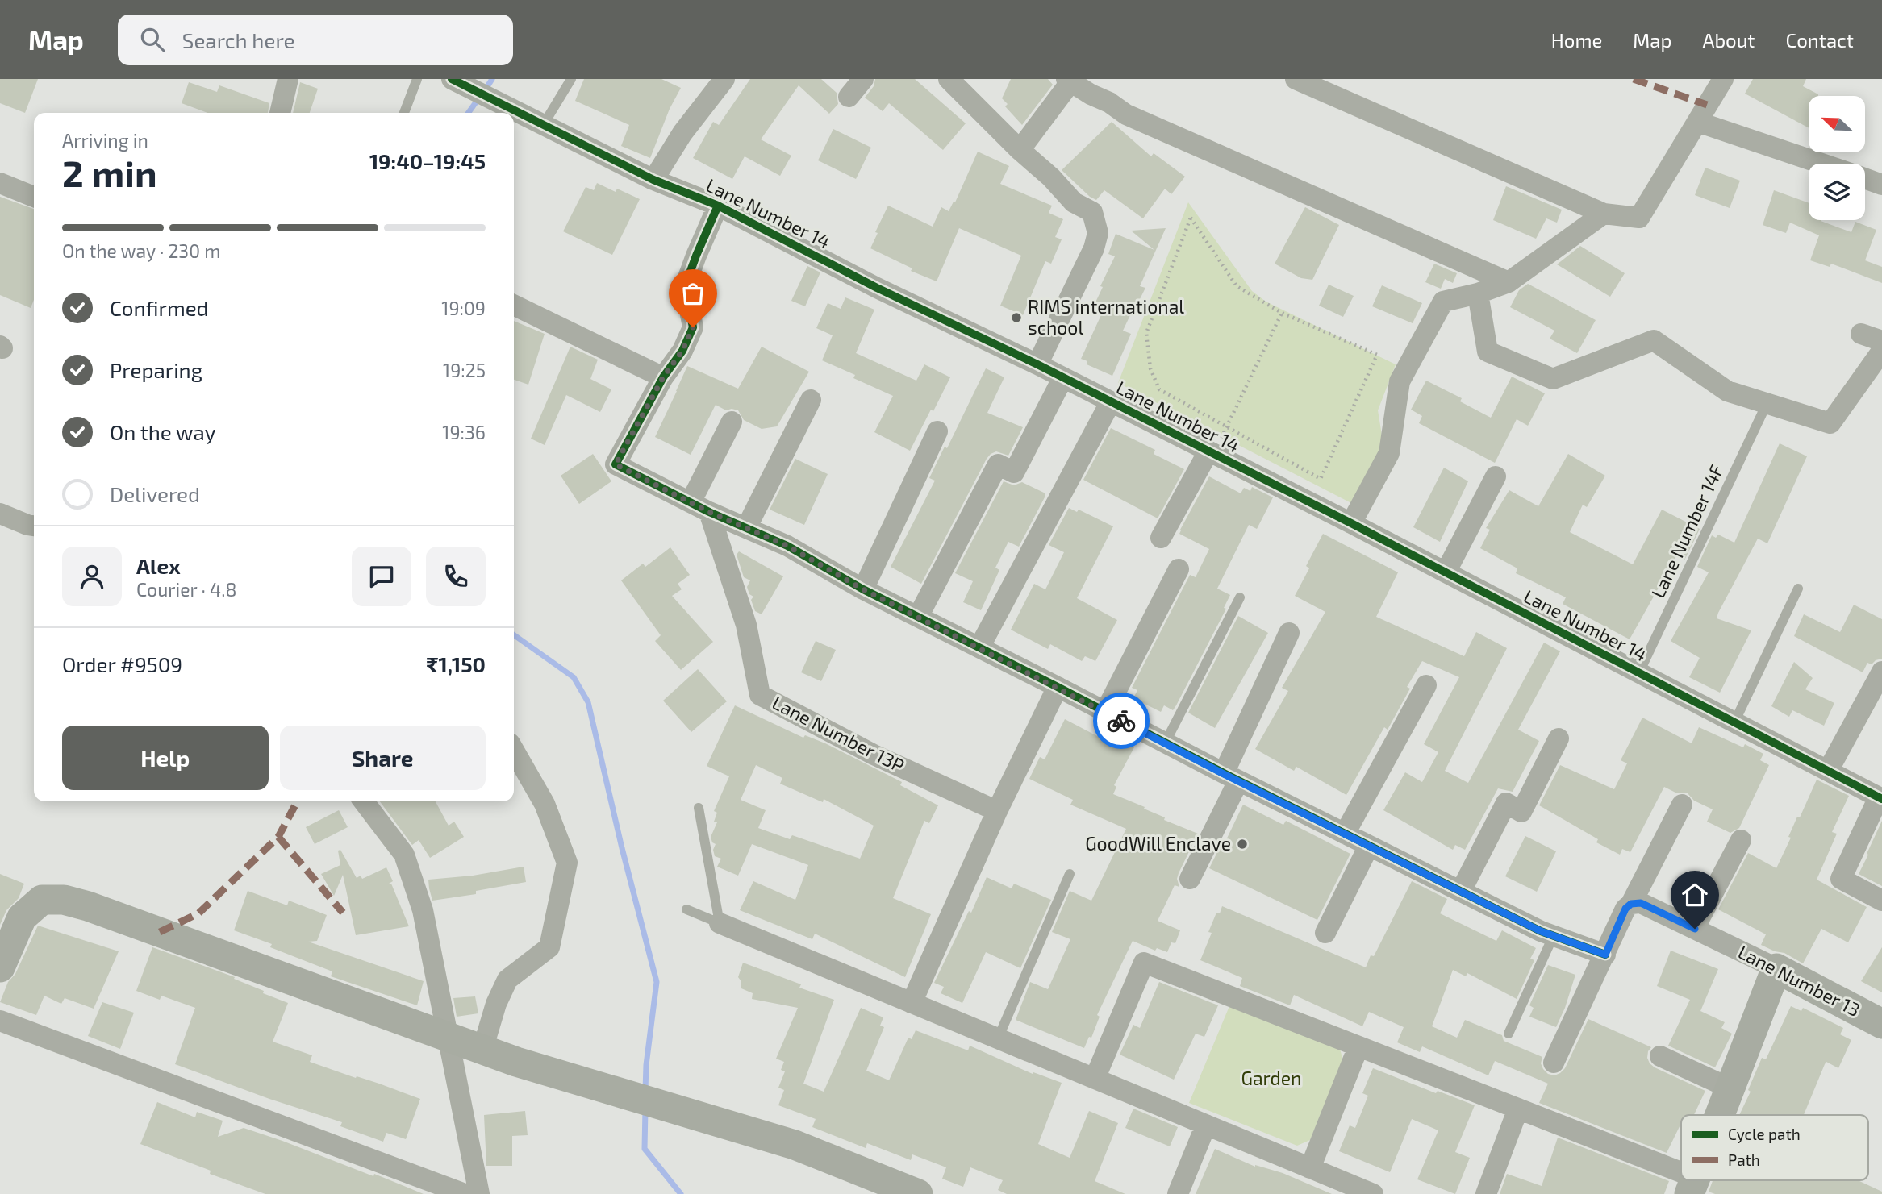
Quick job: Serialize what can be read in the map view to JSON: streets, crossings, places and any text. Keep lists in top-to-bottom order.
{
  "streets": {
    "street": ["Lane Number 14", "Lane Number 13P", "Lane Number 13"],
    "lane": ["Lane Number 14F"]
  },
  "crossings": [
    ["Lane Number 14", "Lane Number 14F"]
  ],
  "parks": ["Garden"],
  "places": ["RIMS international school", "GoodWill Enclave"],
  "legend": ["Cycle path", "Path"],
  "north": "top left",
  "page": {
    "header": "Map",
    "search": "Search here",
    "nav": [
      "Home",
      "Map",
      "About",
      "Contact"
    ],
    "heading": ["2 min", "Arriving in", "19:40–19:45"],
    "panel": [
      "Alex",
      "Courier · 4.8",
      "Order #9509",
      "₹1,150"
    ],
    "bar": "On the way · 230 m",
    "list": [
      ["Confirmed", "19:09"],
      ["Preparing", "19:25"],
      ["On the way", "19:36"],
      "Delivered"
    ],
    "buttons": ["Help", "Share"]
  }
}
